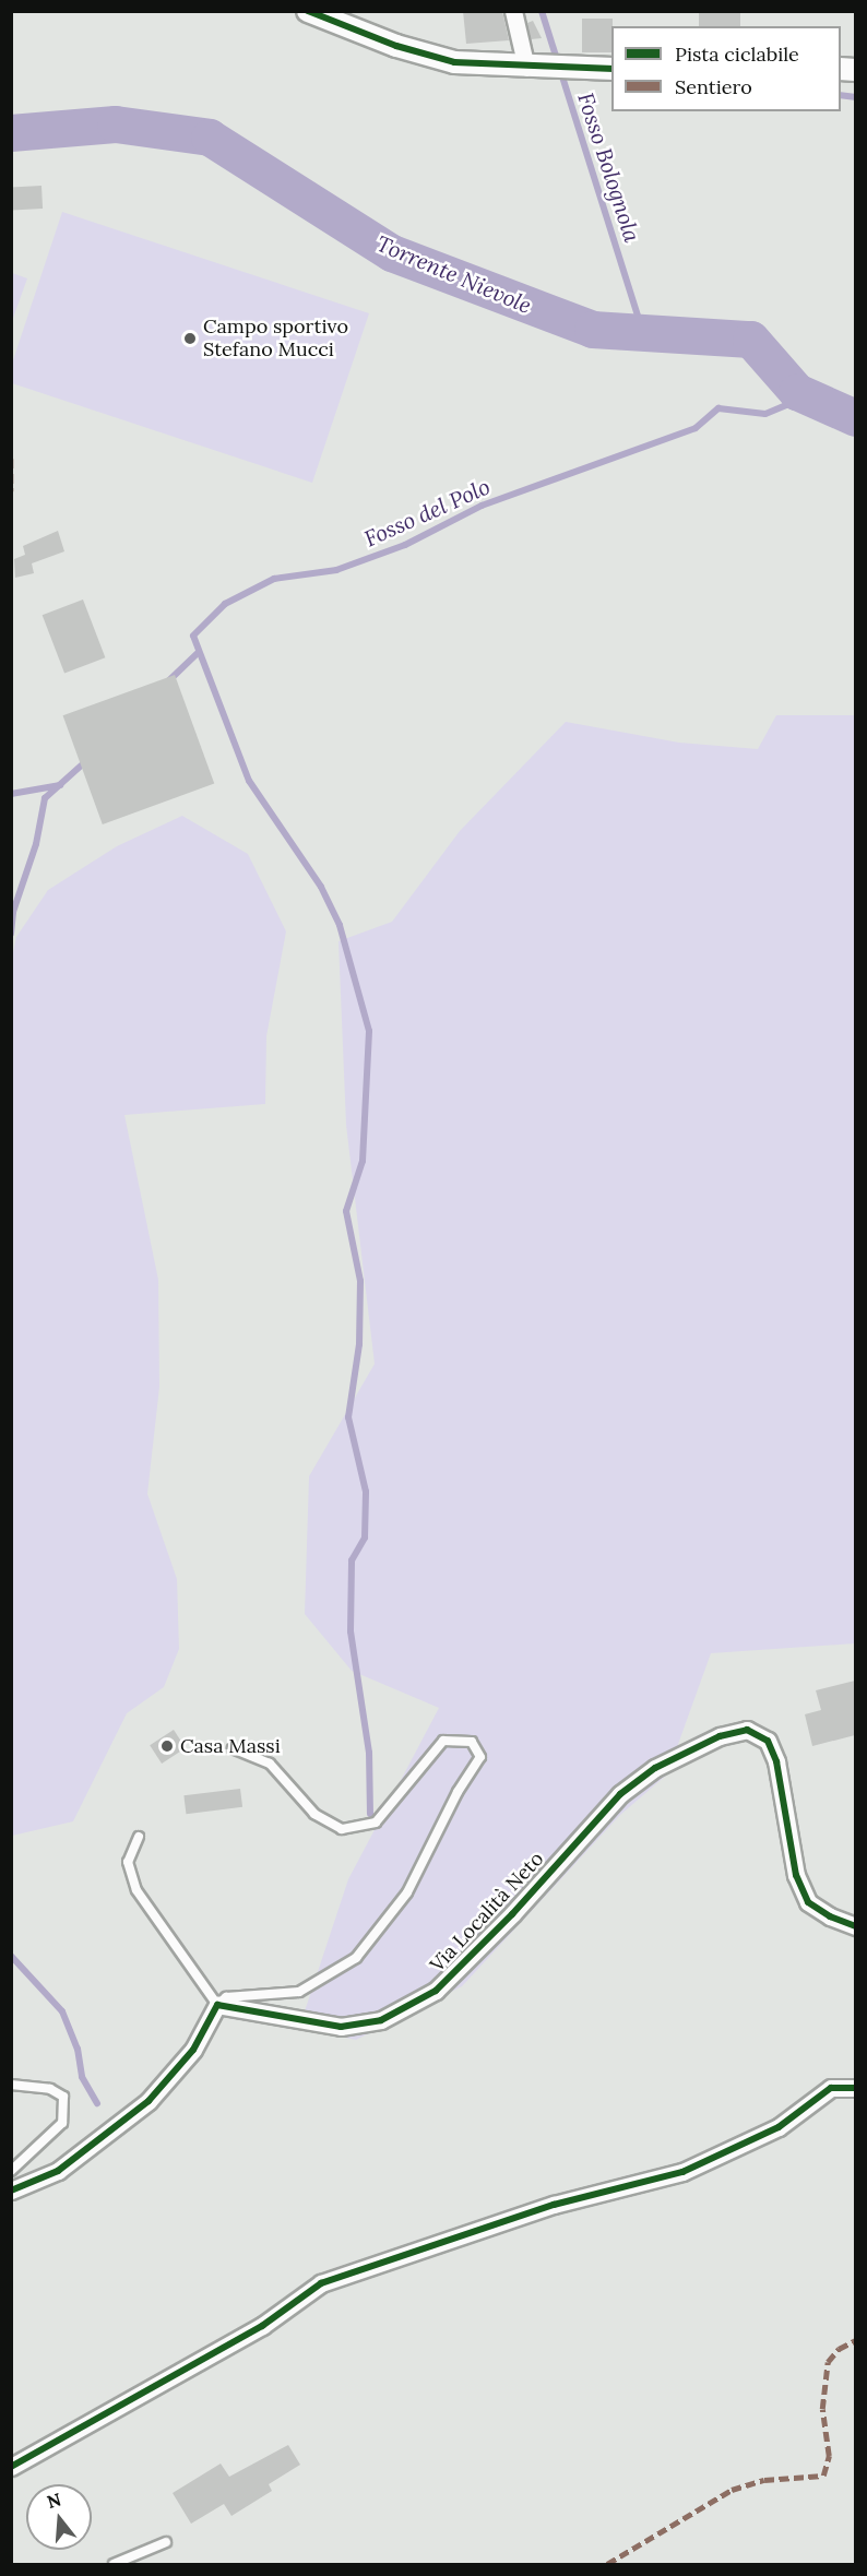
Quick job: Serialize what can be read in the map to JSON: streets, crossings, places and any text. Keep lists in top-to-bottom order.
{
  "streets": {
    "street": ["Via Località Neto"]
  },
  "water": ["Fosso Bolognola", "Torrente Nievole", "Fosso del Polo"],
  "places": ["Campo sportivo Stefano Mucci", "Casa Massi"],
  "legend": ["Pista ciclabile", "Sentiero"],
  "north": "top"
}
